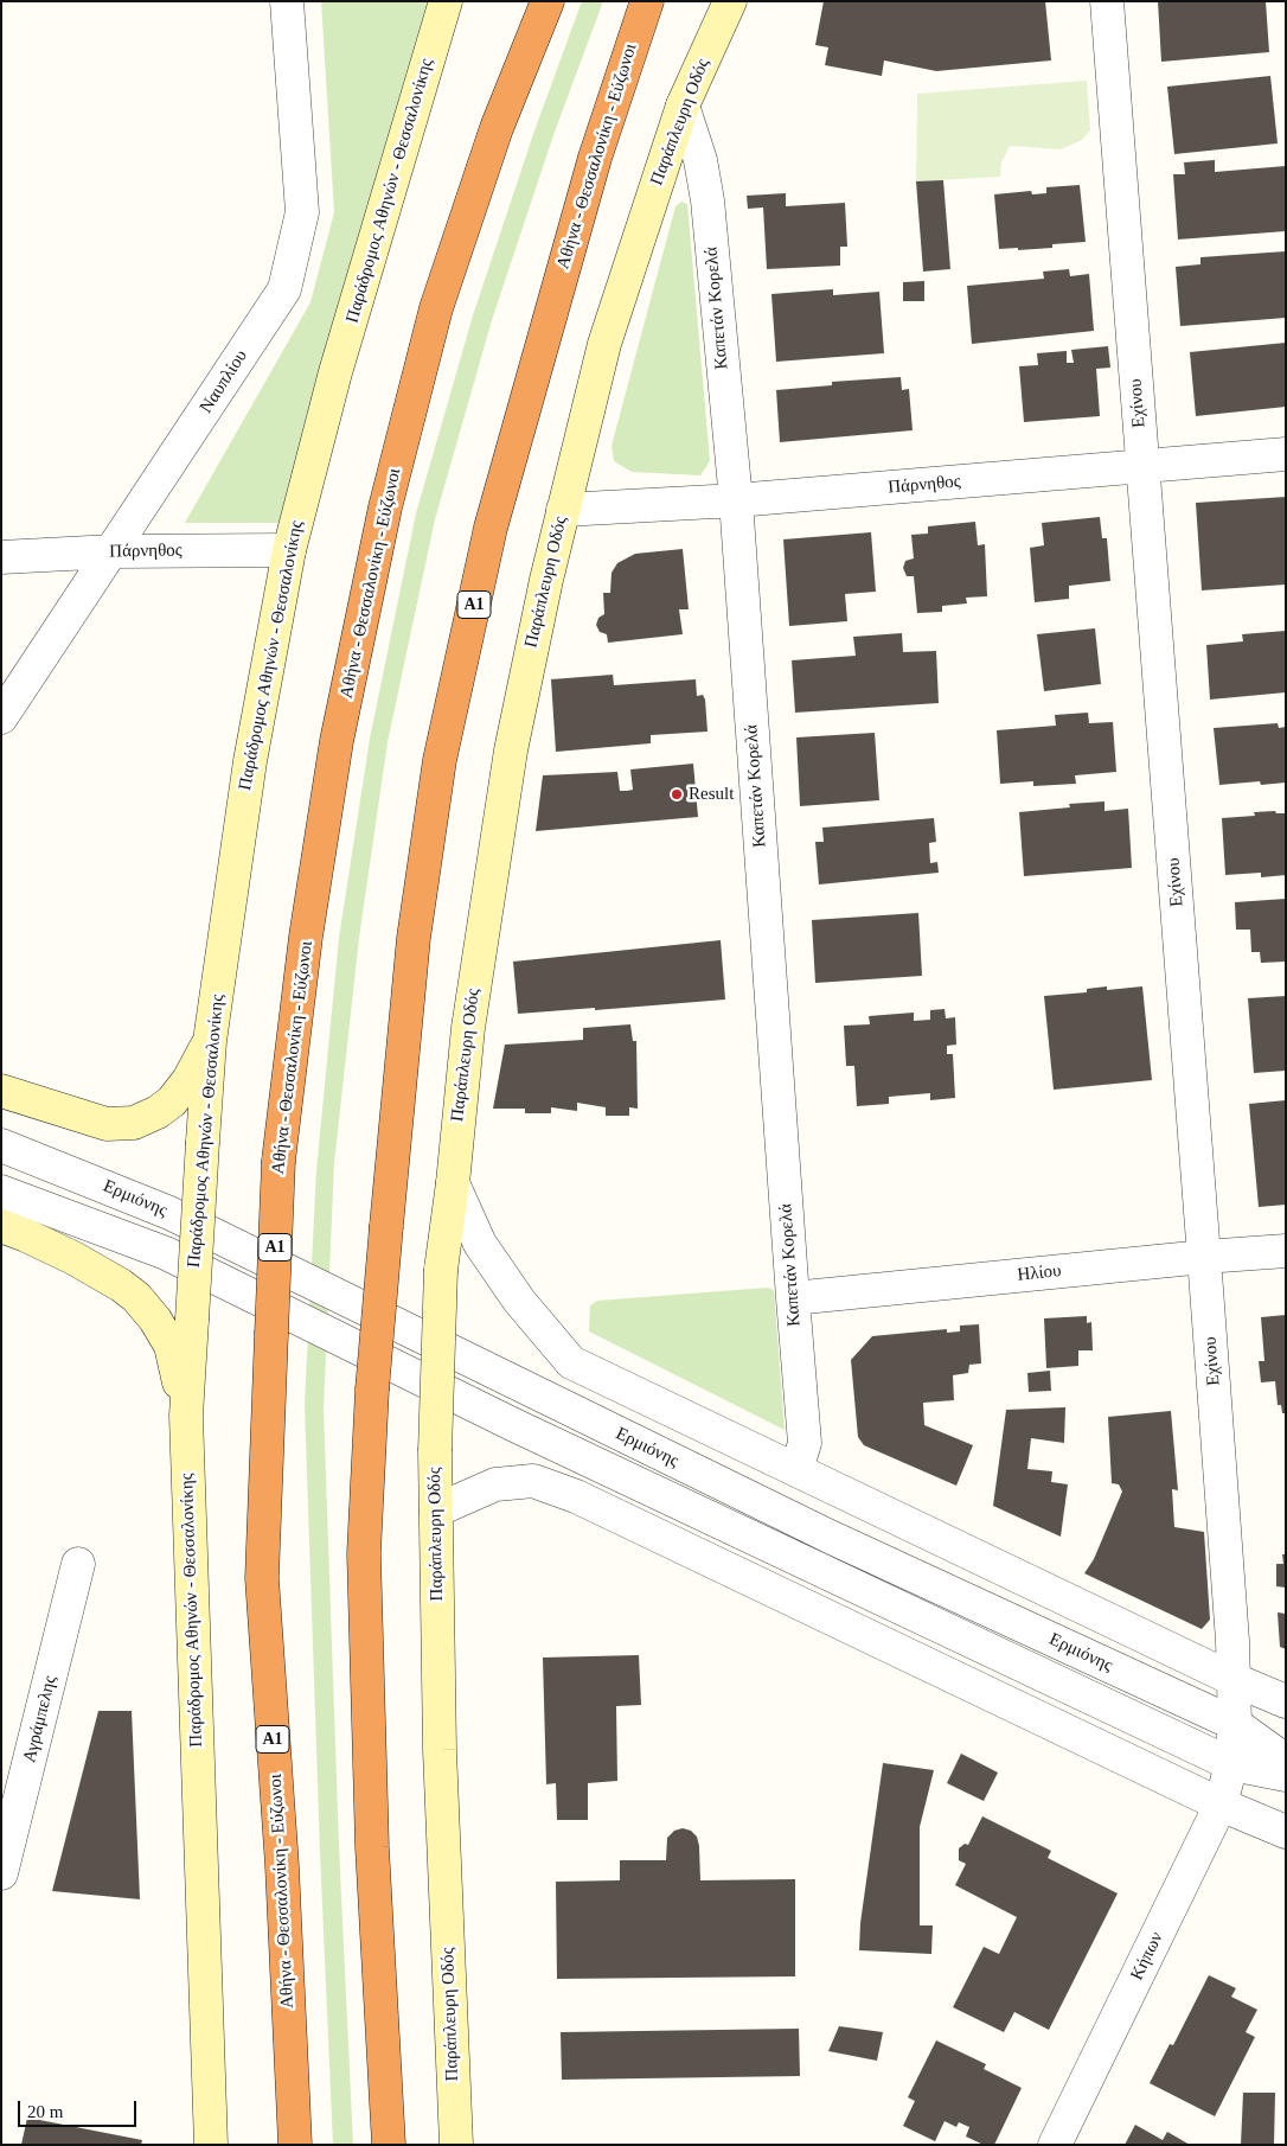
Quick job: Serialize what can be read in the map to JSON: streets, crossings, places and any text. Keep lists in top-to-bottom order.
{
  "streets": {
    "highway": ["Αθήνα - Θεσσαλονίκη - Εύζωνοι", "Α1"],
    "main road": ["Παράπλευρη Οδός", "Παράδρομος Αθηνών - Θεσσαλονίκης"],
    "street": [
      "Καπετάν Κορελά",
      "Ναυπλίου",
      "Εχίνου",
      "Πάρνηθος",
      "Ερμιόνης",
      "Ηλίου",
      "Αγράμπελης",
      "Κήπων"
    ]
  },
  "crossings": [
    ["Παράπλευρη Οδός", "Καπετάν Κορελά"],
    ["Παράπλευρη Οδός", "Πάρνηθος"],
    ["Παράδρομος Αθηνών - Θεσσαλονίκης", "Πάρνηθος"],
    ["Καπετάν Κορελά", "Πάρνηθος"],
    ["Καπετάν Κορελά", "Ηλίου"],
    ["Ναυπλίου", "Πάρνηθος"],
    ["Εχίνου", "Πάρνηθος"],
    ["Εχίνου", "Ερμιόνης"],
    ["Εχίνου", "Ηλίου"],
    ["Εχίνου", "Κήπων"],
    ["Ερμιόνης", "Κήπων"]
  ],
  "places": ["Result"],
  "scale_bar": "20 m"
}
